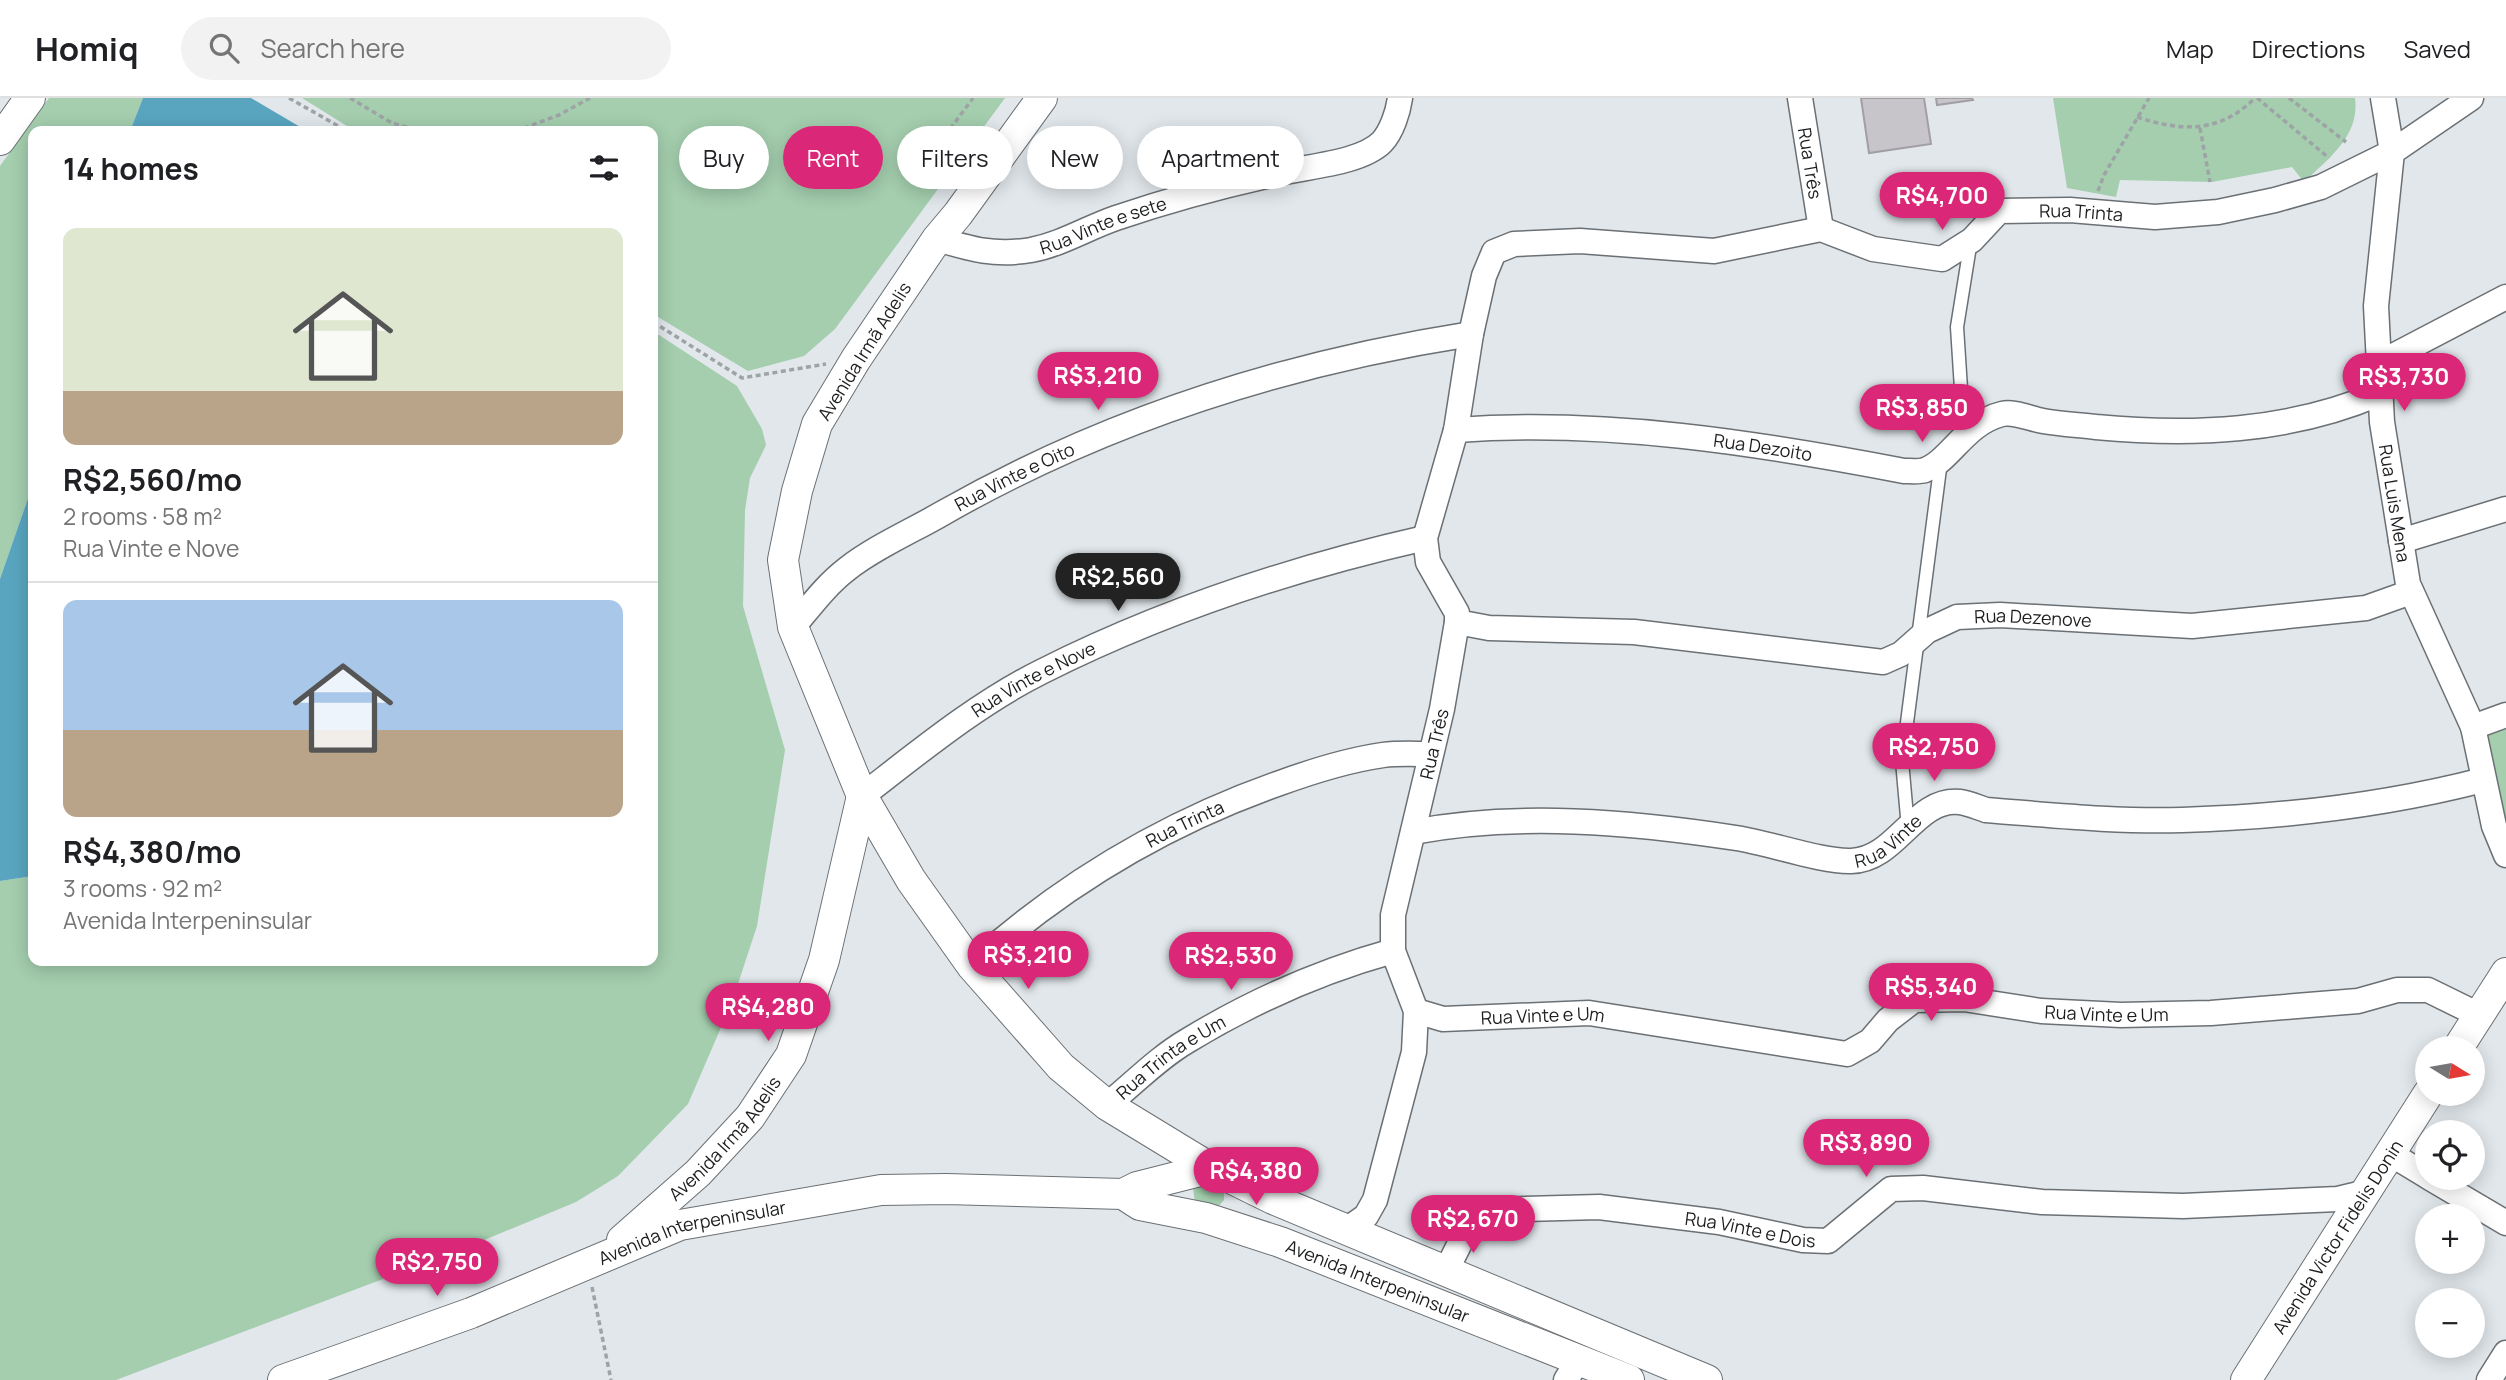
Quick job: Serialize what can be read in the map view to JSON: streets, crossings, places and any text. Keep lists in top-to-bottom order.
{
  "streets": {
    "street": [
      "Rua Três",
      "Rua Trinta",
      "Rua Vinte e sete",
      "Avenida Irmã Adelis",
      "Rua Dezoito",
      "Rua Vinte e Oito",
      "Rua Luis Mena",
      "Rua Dezenove",
      "Rua Vinte e Nove",
      "Rua Vinte",
      "Rua Vinte e Um",
      "Rua Trinta e Um",
      "Rua Vinte e Dois",
      "Avenida Interpeninsular",
      "Avenida Victor Fidelis Donin"
    ]
  },
  "crossings": [
    ["Rua Três", "Rua Trinta"],
    ["Rua Três", "Rua Dezenove"],
    ["Rua Três", "Rua Vinte e Nove"],
    ["Rua Três", "Rua Vinte"],
    ["Rua Três", "Rua Vinte e Um"],
    ["Rua Três", "Rua Trinta e Um"],
    ["Rua Três", "Avenida Interpeninsular"],
    ["Rua Trinta", "Avenida Irmã Adelis"],
    ["Rua Trinta", "Rua Luis Mena"],
    ["Rua Vinte e sete", "Avenida Irmã Adelis"],
    ["Avenida Irmã Adelis", "Rua Vinte e Oito"],
    ["Avenida Irmã Adelis", "Rua Vinte e Nove"],
    ["Avenida Irmã Adelis", "Rua Trinta e Um"],
    ["Avenida Irmã Adelis", "Avenida Interpeninsular"],
    ["Rua Dezoito", "Rua Luis Mena"],
    ["Rua Luis Mena", "Rua Dezenove"],
    ["Rua Luis Mena", "Rua Vinte"],
    ["Rua Vinte e Dois", "Avenida Interpeninsular"],
    ["Rua Vinte e Dois", "Avenida Victor Fidelis Donin"]
  ],
  "north": "right",
  "page": {
    "header": "Homiq",
    "search": "Search here",
    "nav": ["Map", "Directions", "Saved"],
    "chip": [
      "Buy",
      "Rent",
      "Filters",
      "New",
      "Apartment"
    ],
    "heading": "14 homes",
    "price": [
      "R$4,700",
      "R$3,210",
      "R$3,730",
      "R$3,850",
      "R$2,560",
      "R$2,750",
      "R$3,210",
      "R$2,530",
      "R$5,340",
      "R$4,280",
      "R$3,890",
      "R$4,380",
      "R$2,670",
      "R$2,750"
    ],
    "list": [
      {
        "name": "R$2,560/mo",
        "note": "2 rooms · 58 m² · Rua Vinte e Nove"
      },
      {
        "name": "R$4,380/mo",
        "note": "3 rooms · 92 m² · Avenida Interpeninsular"
      }
    ],
    "map_buttons": ["+", "−"]
  }
}
